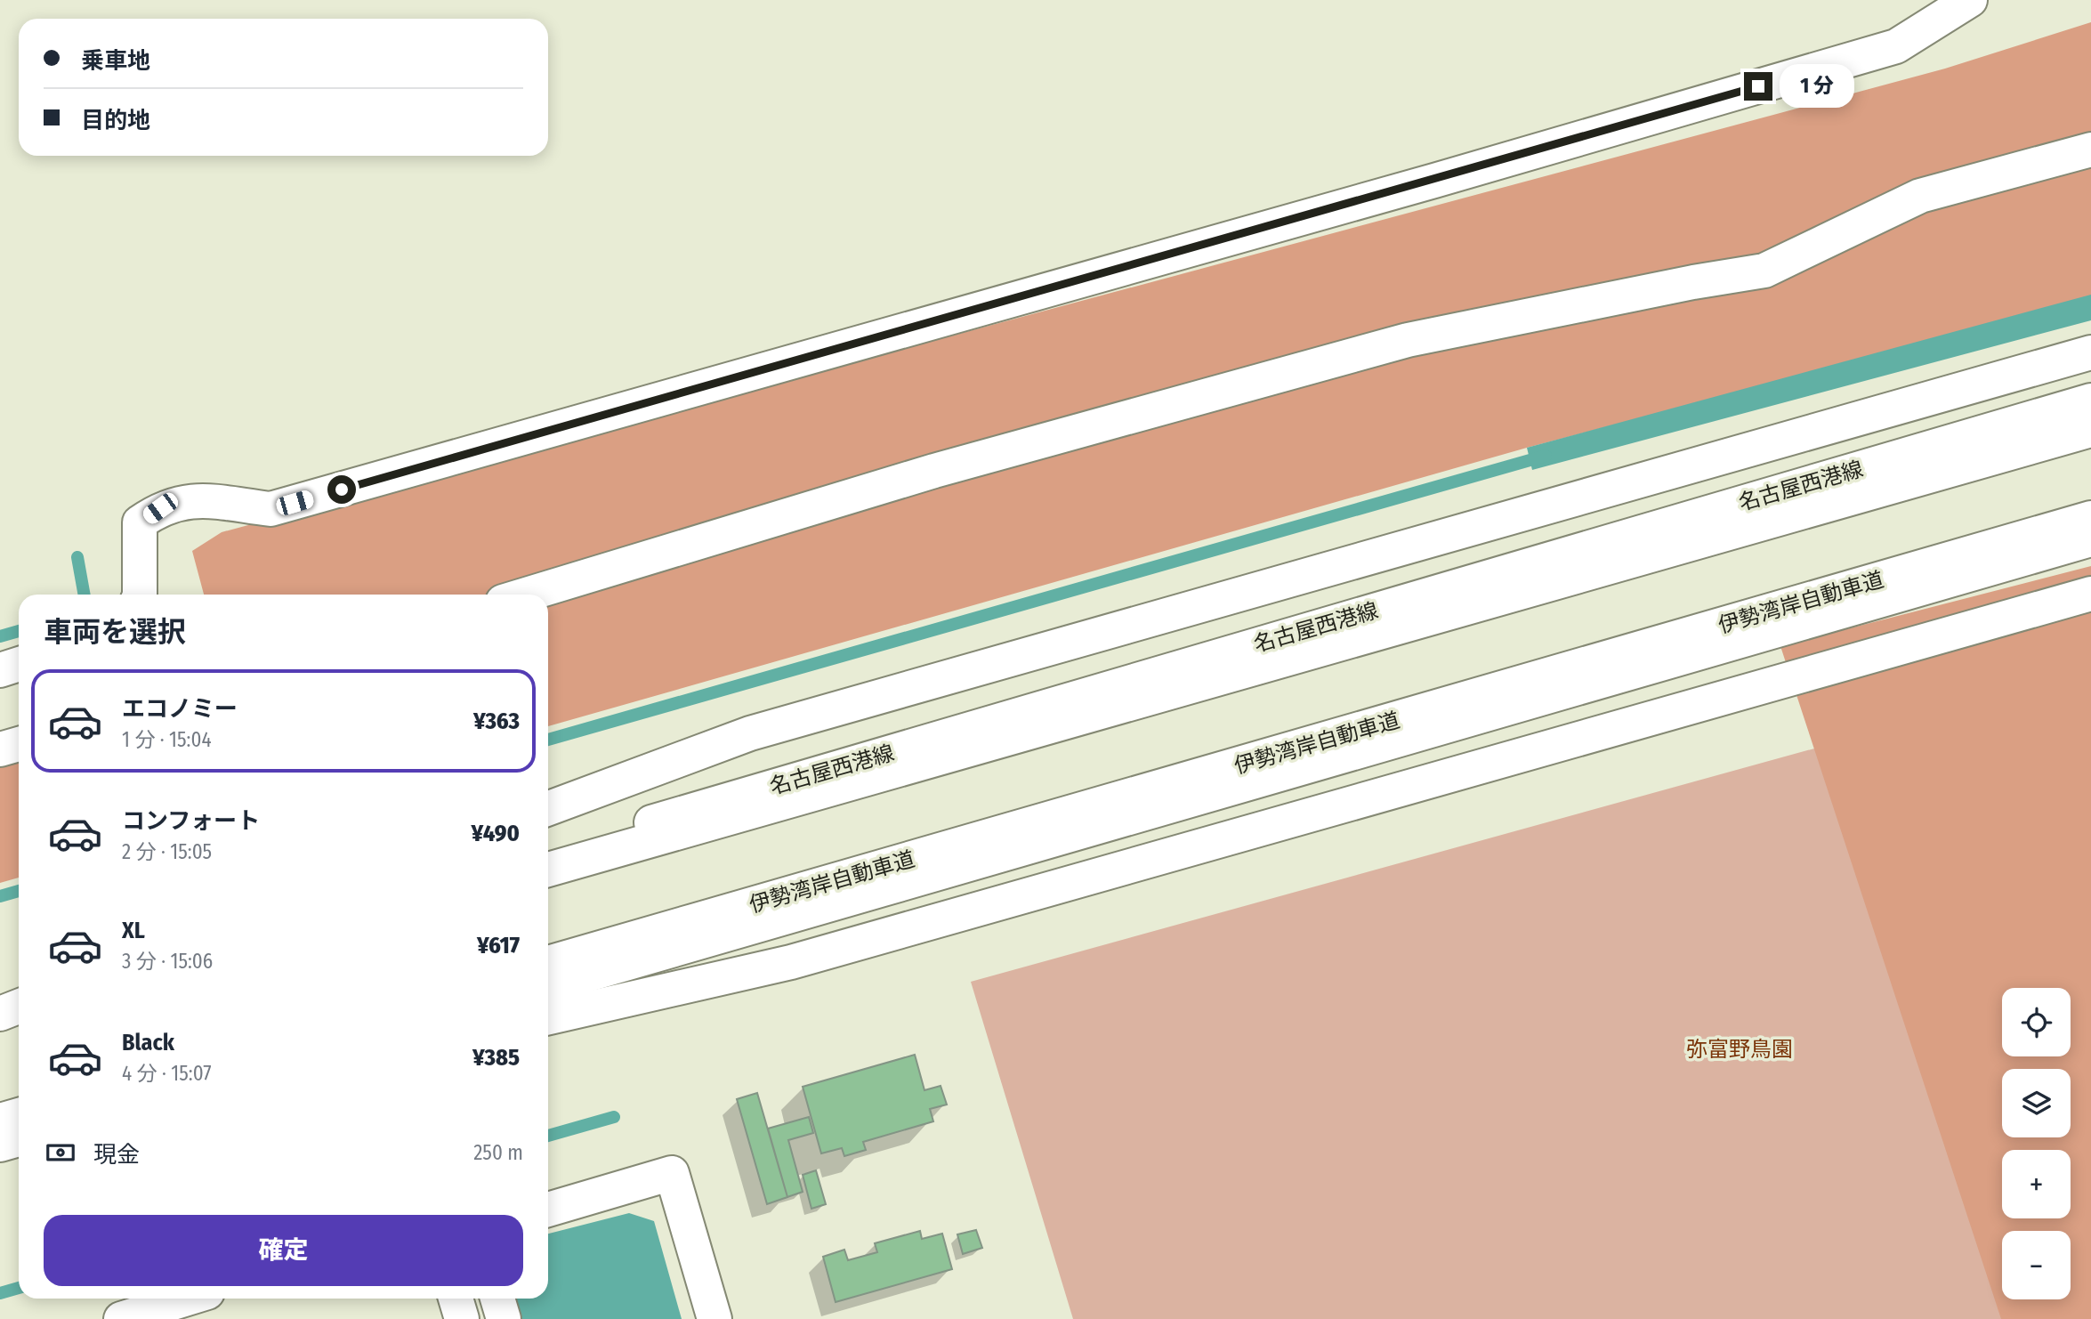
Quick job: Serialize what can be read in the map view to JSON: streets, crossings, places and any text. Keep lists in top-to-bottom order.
{
  "streets": {
    "main road": ["名古屋西港線", "伊勢湾岸自動車道"]
  },
  "parks": ["弥富野鳥園"],
  "page": {
    "banner": ["乗車地", "目的地"],
    "bubble": "1 分",
    "heading": "車両を選択",
    "list": [
      {
        "name": "エコノミー",
        "note": "1 分 · 15:04",
        "value": "¥363"
      },
      {
        "name": "コンフォート",
        "note": "2 分 · 15:05",
        "value": "¥490"
      },
      {
        "name": "XL",
        "note": "3 分 · 15:06",
        "value": "¥617"
      },
      {
        "name": "Black",
        "note": "4 分 · 15:07",
        "value": "¥385"
      }
    ],
    "map_buttons": ["+", "−"],
    "pay": ["現金", "250 m"],
    "buttons": "確定"
  }
}
